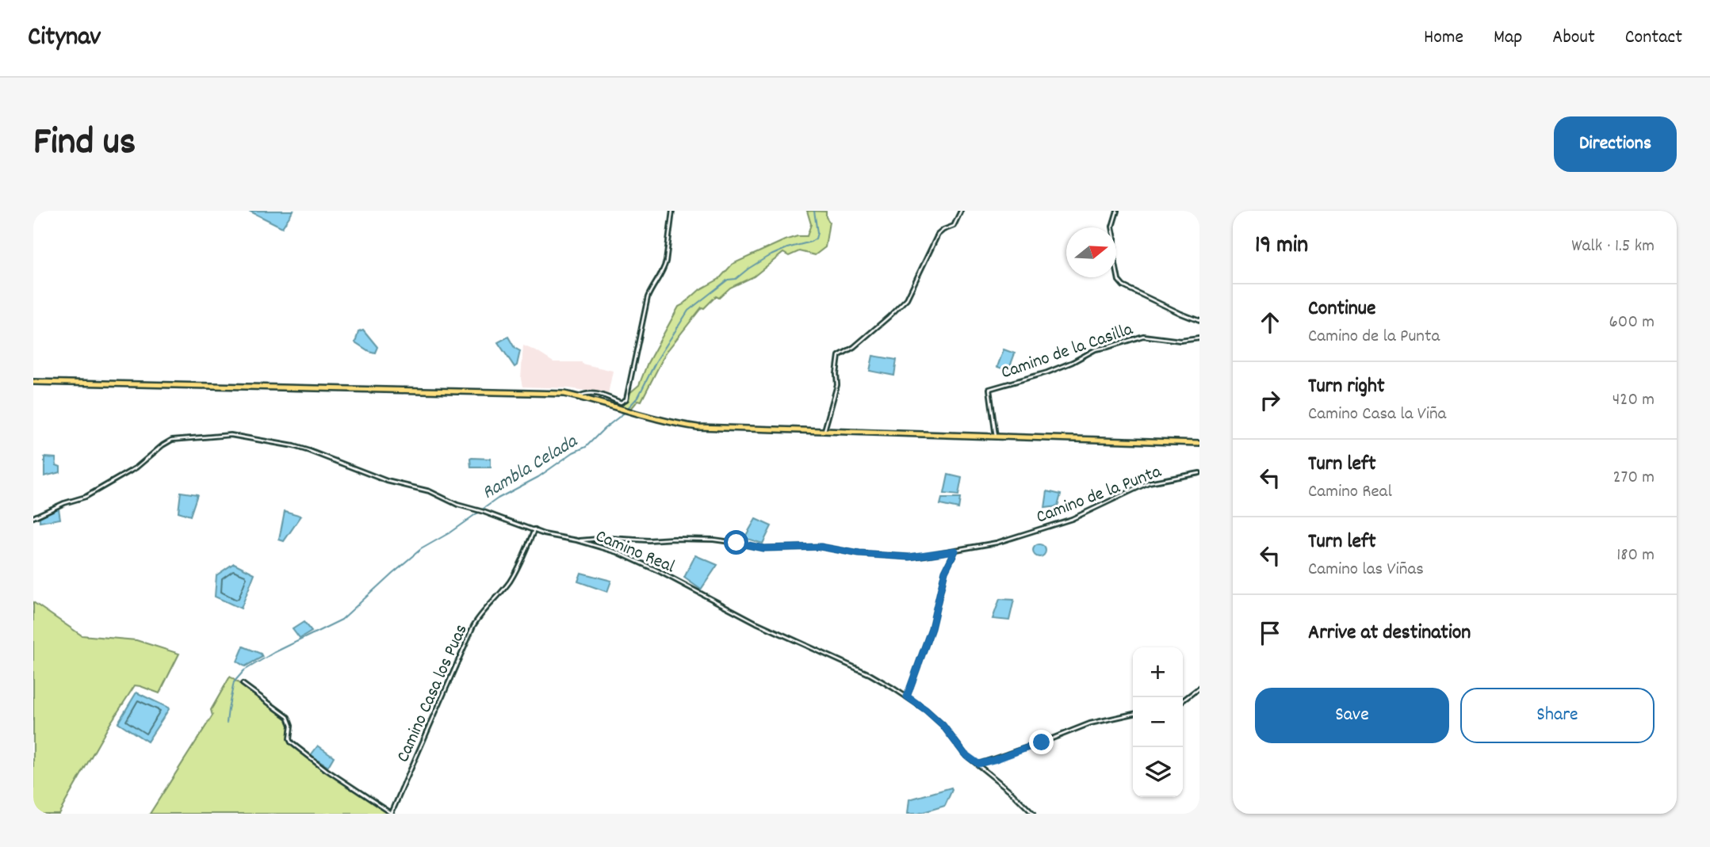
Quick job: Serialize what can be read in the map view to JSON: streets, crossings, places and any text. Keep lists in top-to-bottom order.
{
  "streets": {
    "street": [
      "Camino de la Casilla",
      "Camino de la Punta",
      "Camino Real",
      "Camino Casa los Puas"
    ]
  },
  "crossings": [
    ["Camino de la Punta", "Camino Real"],
    ["Camino Real", "Camino Casa los Puas"]
  ],
  "water": ["Rambla Celada"],
  "north": "right",
  "page": {
    "header": "Citynav",
    "nav": [
      "Home",
      "Map",
      "About",
      "Contact"
    ],
    "title": "Find us",
    "buttons": [
      "Directions",
      ["Save", "Share"]
    ],
    "heading": ["19 min", "Walk · 1.5 km"],
    "list": [
      ["Continue", "Camino de la Punta", "600 m"],
      ["Turn right", "Camino Casa la Viña", "420 m"],
      ["Turn left", "Camino Real", "270 m"],
      ["Turn left", "Camino las Viñas", "180 m"],
      "Arrive at destination"
    ],
    "map_buttons": ["+", "−"]
  }
}
